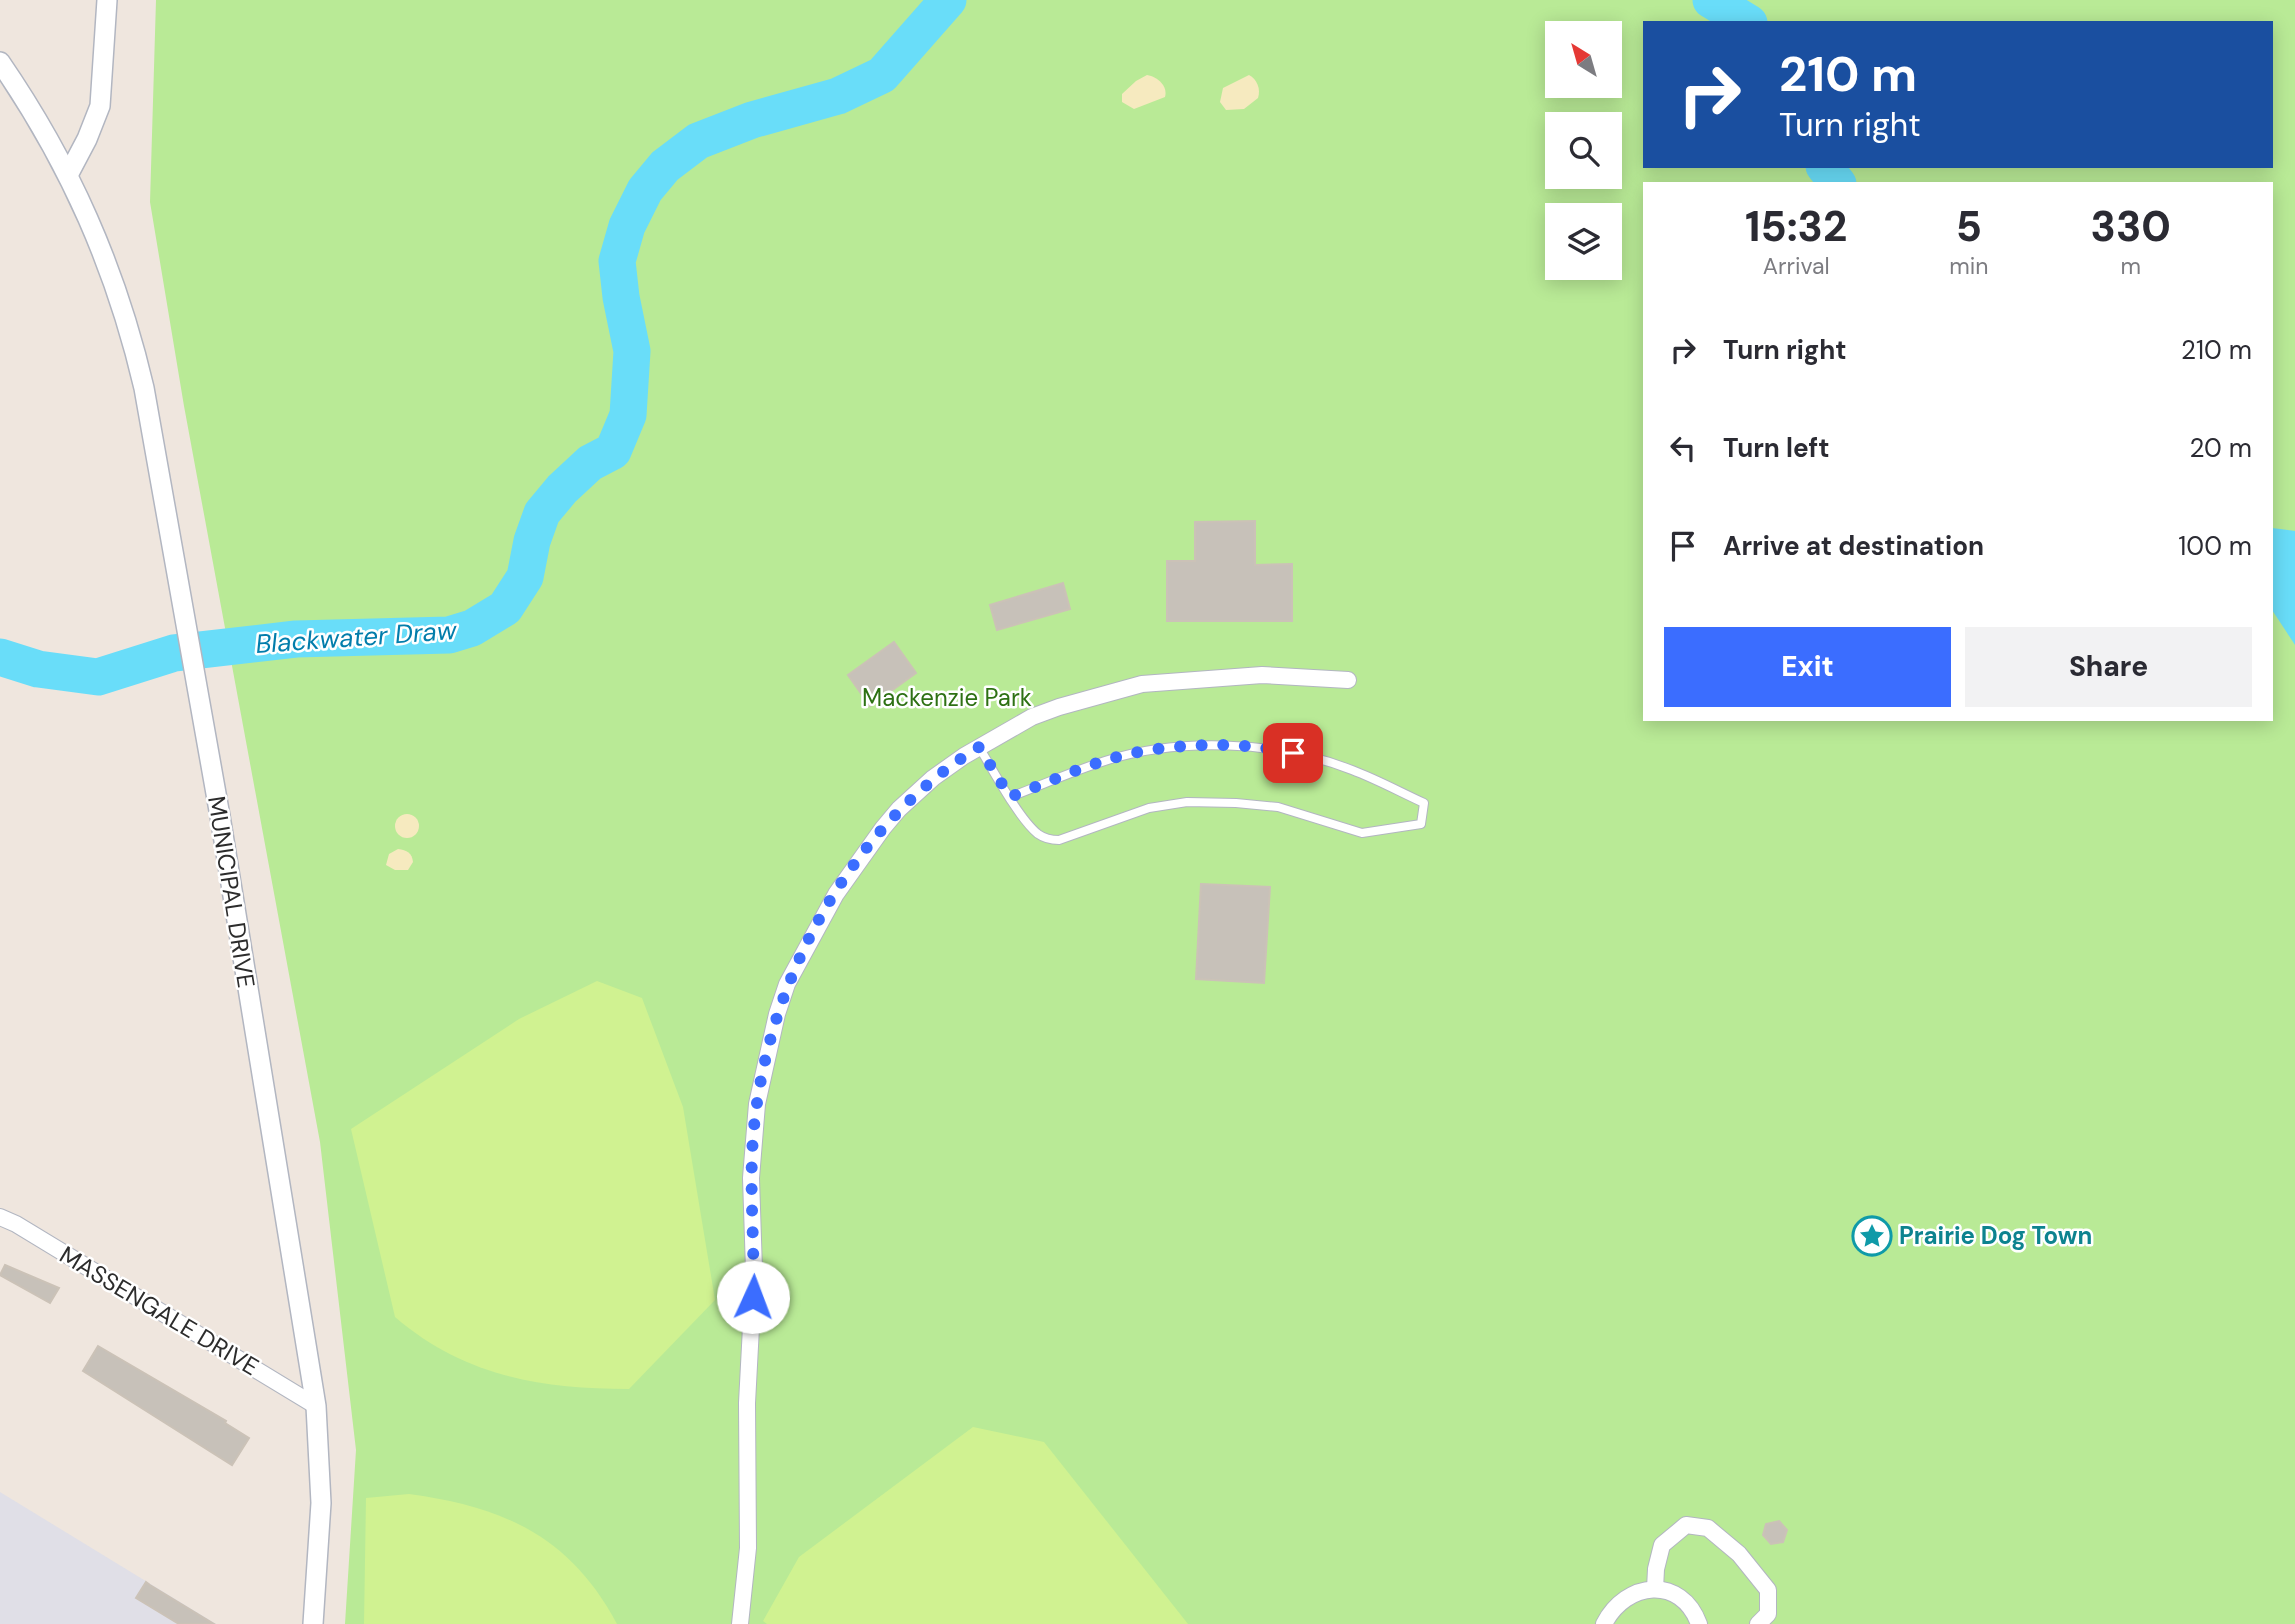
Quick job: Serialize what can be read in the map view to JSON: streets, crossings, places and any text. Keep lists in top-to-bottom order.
{
  "streets": {
    "street": ["MUNICIPAL DRIVE", "MASSENGALE DRIVE"]
  },
  "crossings": [
    ["MUNICIPAL DRIVE", "MASSENGALE DRIVE"]
  ],
  "water": ["Blackwater Draw"],
  "parks": ["Mackenzie Park"],
  "places": {
    "place": ["Prairie Dog Town"]
  },
  "north": "top left",
  "page": {
    "turn": ["210 m", "Turn right"],
    "eta": [
      "15:32",
      "Arrival",
      "5",
      "min",
      "330",
      "m"
    ],
    "list": [
      {
        "name": "Turn right",
        "value": "210 m"
      },
      {
        "name": "Turn left",
        "value": "20 m"
      },
      {
        "name": "Arrive at destination",
        "value": "100 m"
      }
    ],
    "buttons": ["Exit", "Share"]
  }
}
